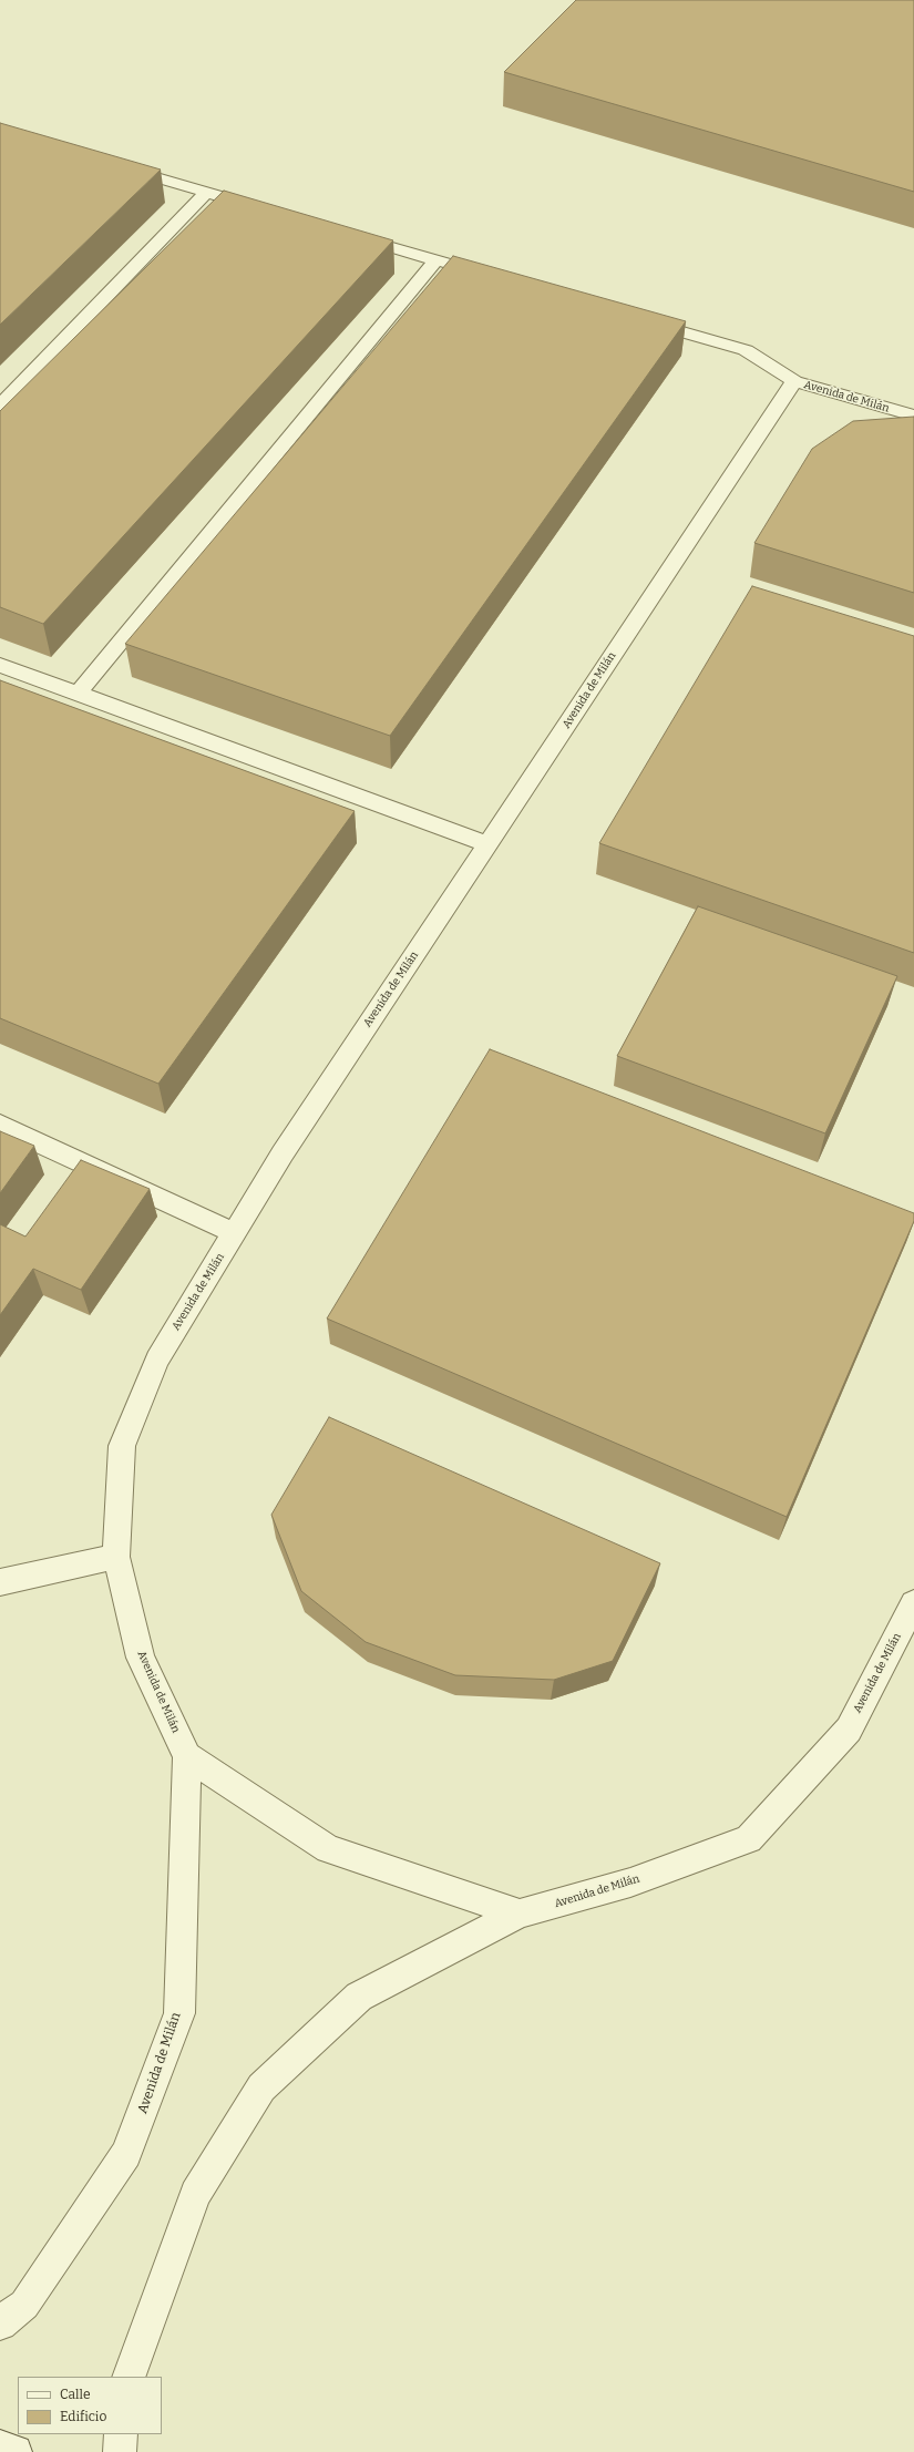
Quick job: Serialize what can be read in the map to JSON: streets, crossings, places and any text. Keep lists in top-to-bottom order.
{
  "streets": {
    "street": ["Avenida de Milán"]
  },
  "legend": ["Calle", "Edificio"]
}
